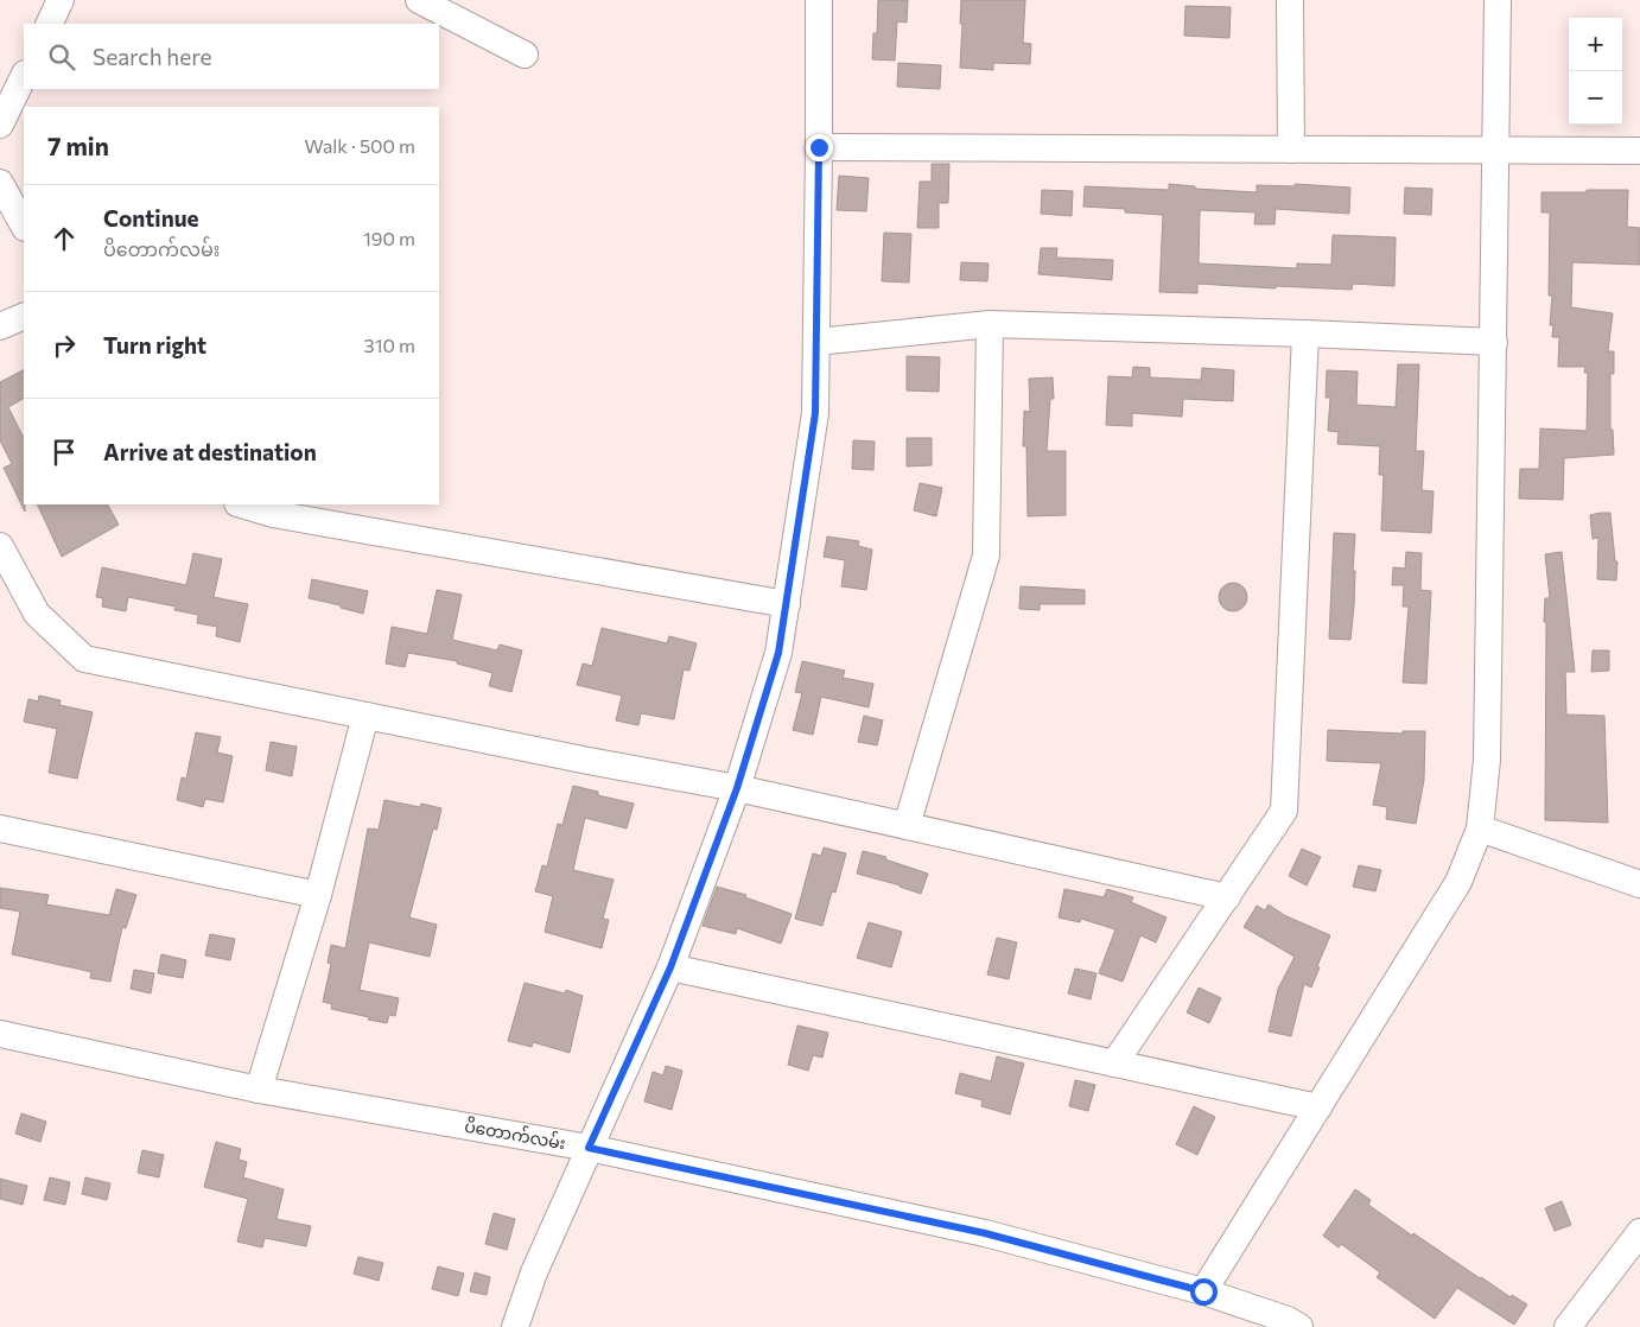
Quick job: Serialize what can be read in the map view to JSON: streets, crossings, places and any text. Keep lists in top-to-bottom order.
{
  "streets": {
    "street": ["ပိတောက်လမ်း"]
  },
  "page": {
    "map_buttons": ["+", "−"],
    "search": "Search here",
    "heading": ["7 min", "Walk · 500 m"],
    "list": [
      ["Continue", "ပိတောက်လမ်း", "190 m"],
      ["Turn right", "310 m"],
      "Arrive at destination"
    ]
  }
}
